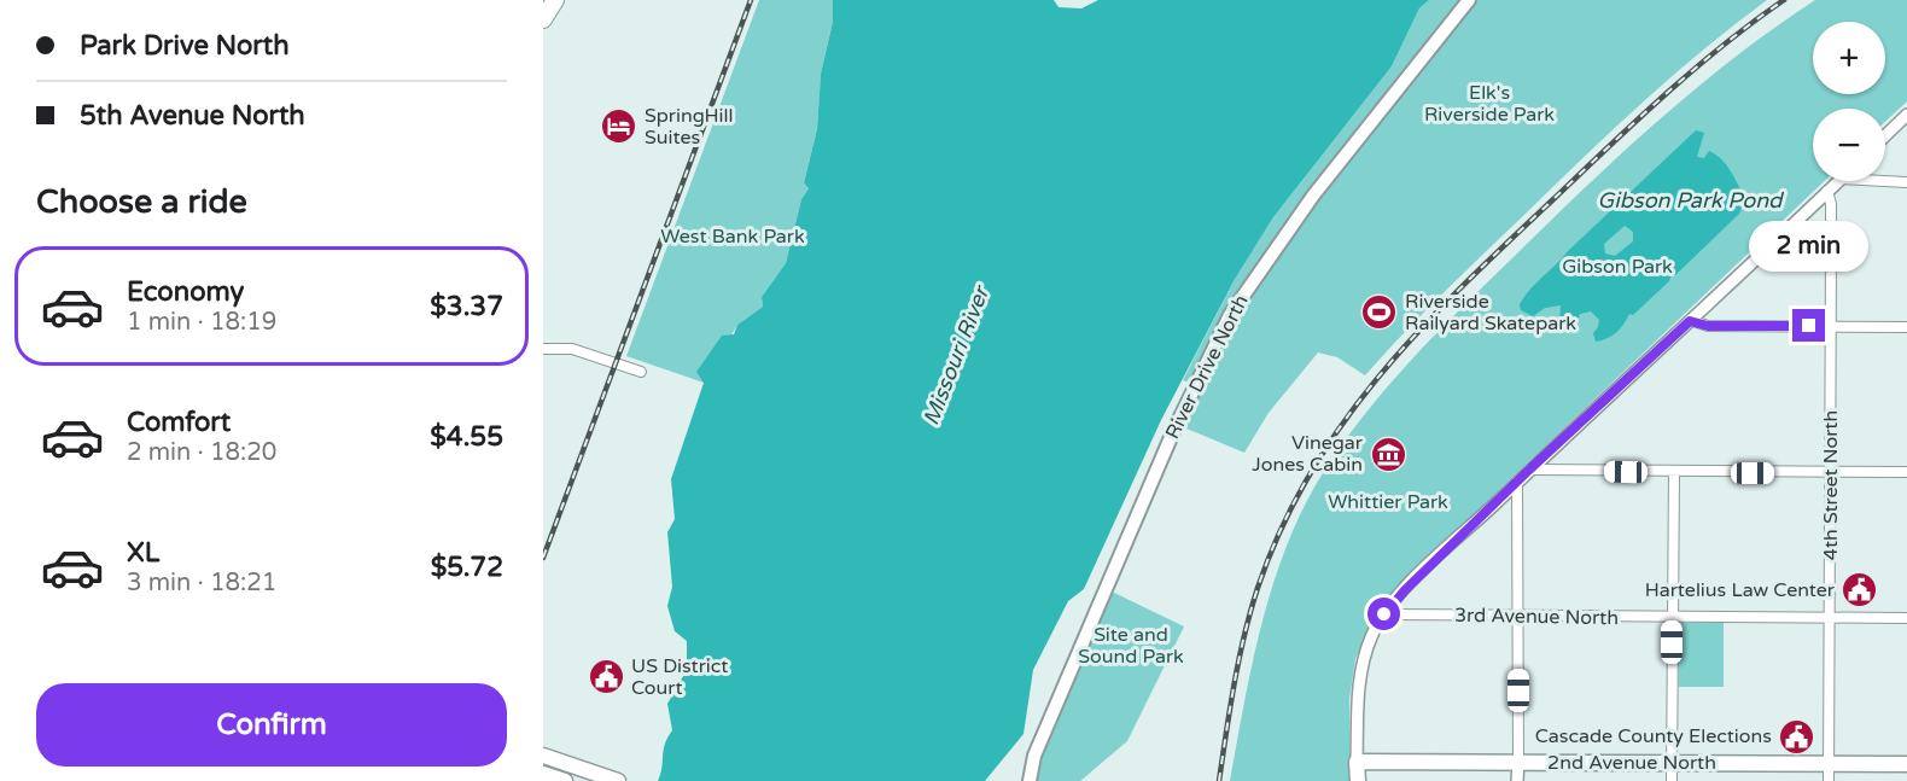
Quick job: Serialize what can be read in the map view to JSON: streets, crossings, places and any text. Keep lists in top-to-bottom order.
{
  "streets": {
    "main road": ["River Drive North", "2nd Avenue North"],
    "street": ["4th Street North", "3rd Avenue North"]
  },
  "crossings": [
    ["4th Street North", "3rd Avenue North"],
    ["4th Street North", "2nd Avenue North"]
  ],
  "water": ["Gibson Park Pond", "Missouri River"],
  "parks": [
    "Elk's Riverside Park",
    "West Bank Park",
    "Gibson Park",
    "Whittier Park",
    "Site and Sound Park"
  ],
  "places": {
    "hotel": ["SpringHill Suites"],
    "sports": ["Riverside Railyard Skatepark"],
    "museum": ["Vinegar Jones Cabin"],
    "public building": ["Hartelius Law Center", "US District Court", "Cascade County Elections"]
  },
  "page": {
    "banner": ["Park Drive North", "5th Avenue North"],
    "map_buttons": ["+", "−"],
    "heading": "Choose a ride",
    "bubble": "2 min",
    "list": [
      {
        "name": "Economy",
        "note": "1 min · 18:19",
        "value": "$3.37"
      },
      {
        "name": "Comfort",
        "note": "2 min · 18:20",
        "value": "$4.55"
      },
      {
        "name": "XL",
        "note": "3 min · 18:21",
        "value": "$5.72"
      }
    ],
    "buttons": "Confirm"
  }
}
